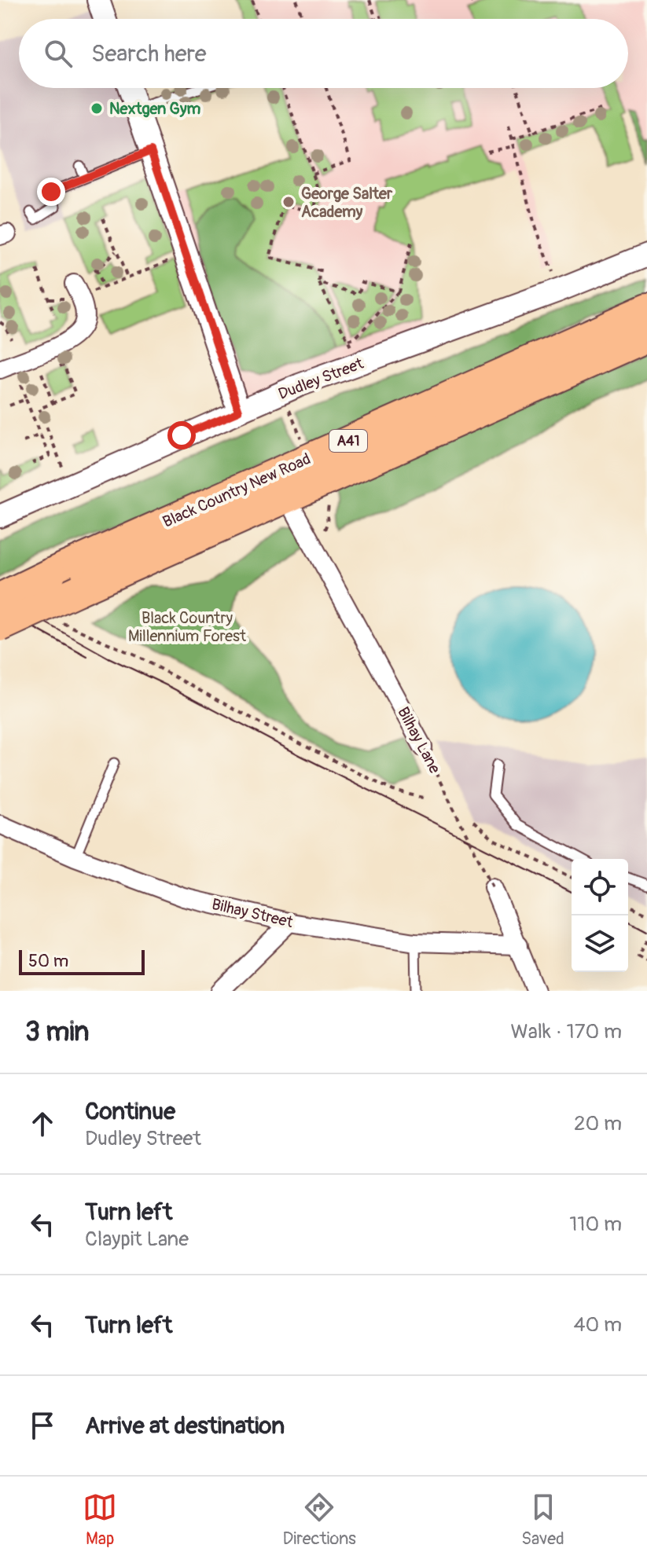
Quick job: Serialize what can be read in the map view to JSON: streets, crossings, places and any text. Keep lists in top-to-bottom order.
{
  "streets": {
    "highway": ["A41", "Black Country New Road"],
    "street": ["Dudley Street", "Bilhay Lane", "Bilhay Street"]
  },
  "crossings": [
    ["Black Country New Road", "Bilhay Lane"]
  ],
  "parks": ["Black Country Millennium Forest"],
  "places": ["Nextgen Gym", "George Salter Academy"],
  "scale_bar": "50 m",
  "page": {
    "search": "Search here",
    "scale": "50 m",
    "heading": ["3 min", "Walk · 170 m"],
    "list": [
      ["Continue", "Dudley Street", "20 m"],
      ["Turn left", "Claypit Lane", "110 m"],
      ["Turn left", "40 m"],
      "Arrive at destination"
    ],
    "nav": ["Map", "Directions", "Saved"]
  }
}
